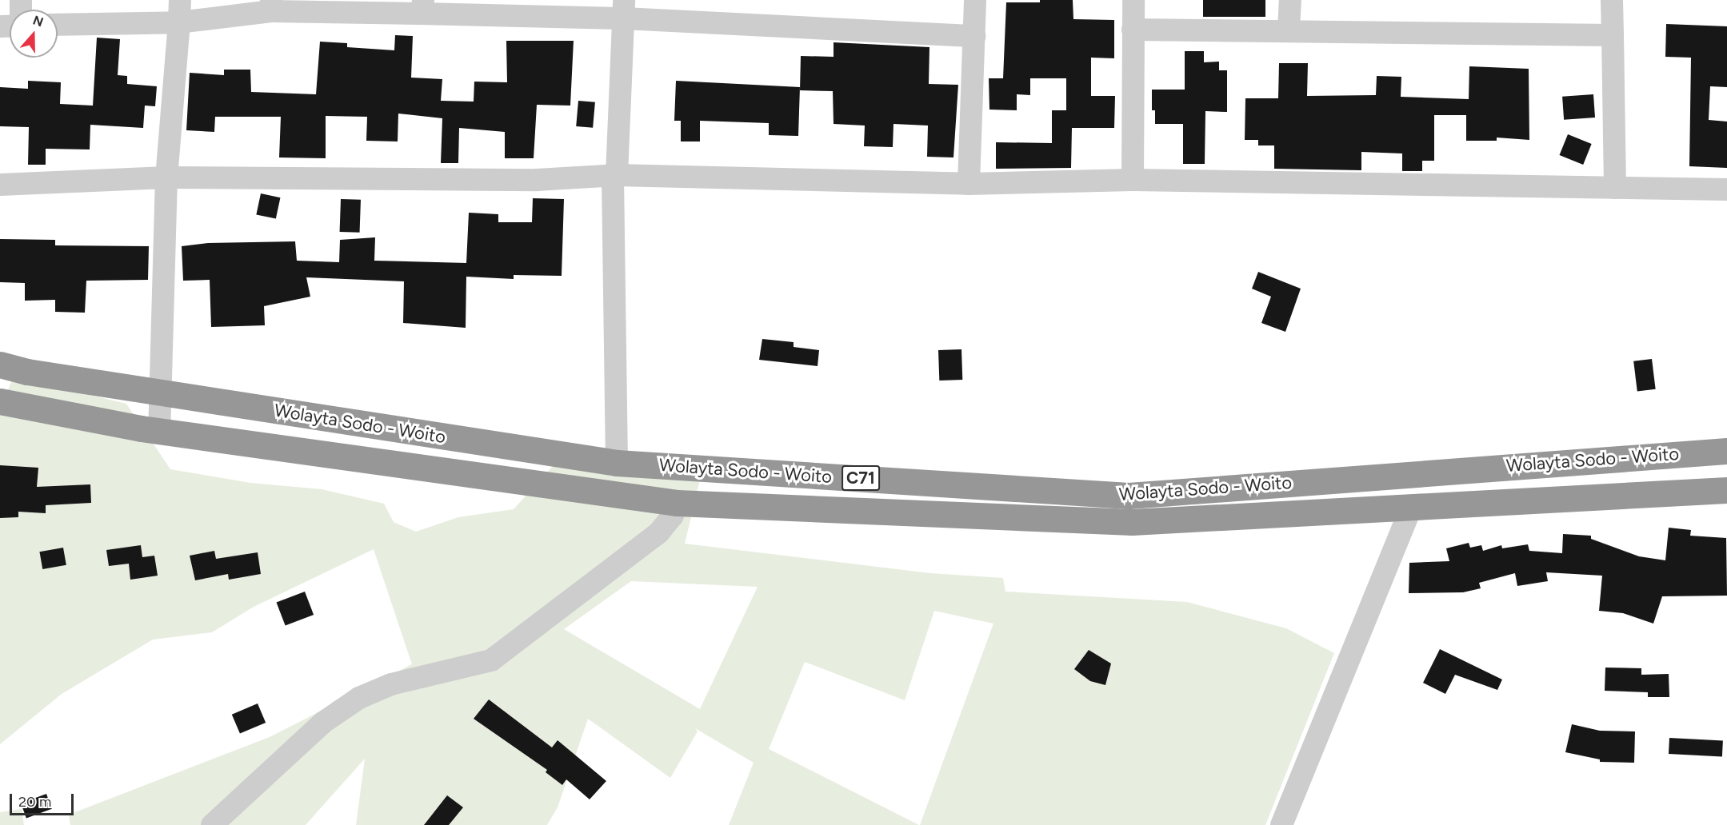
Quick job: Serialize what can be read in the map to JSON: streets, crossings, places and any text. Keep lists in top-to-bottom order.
{
  "streets": {
    "highway": ["Wolayta Sodo - Woito", "C71"]
  },
  "scale_bar": "20 m",
  "north": "top"
}
